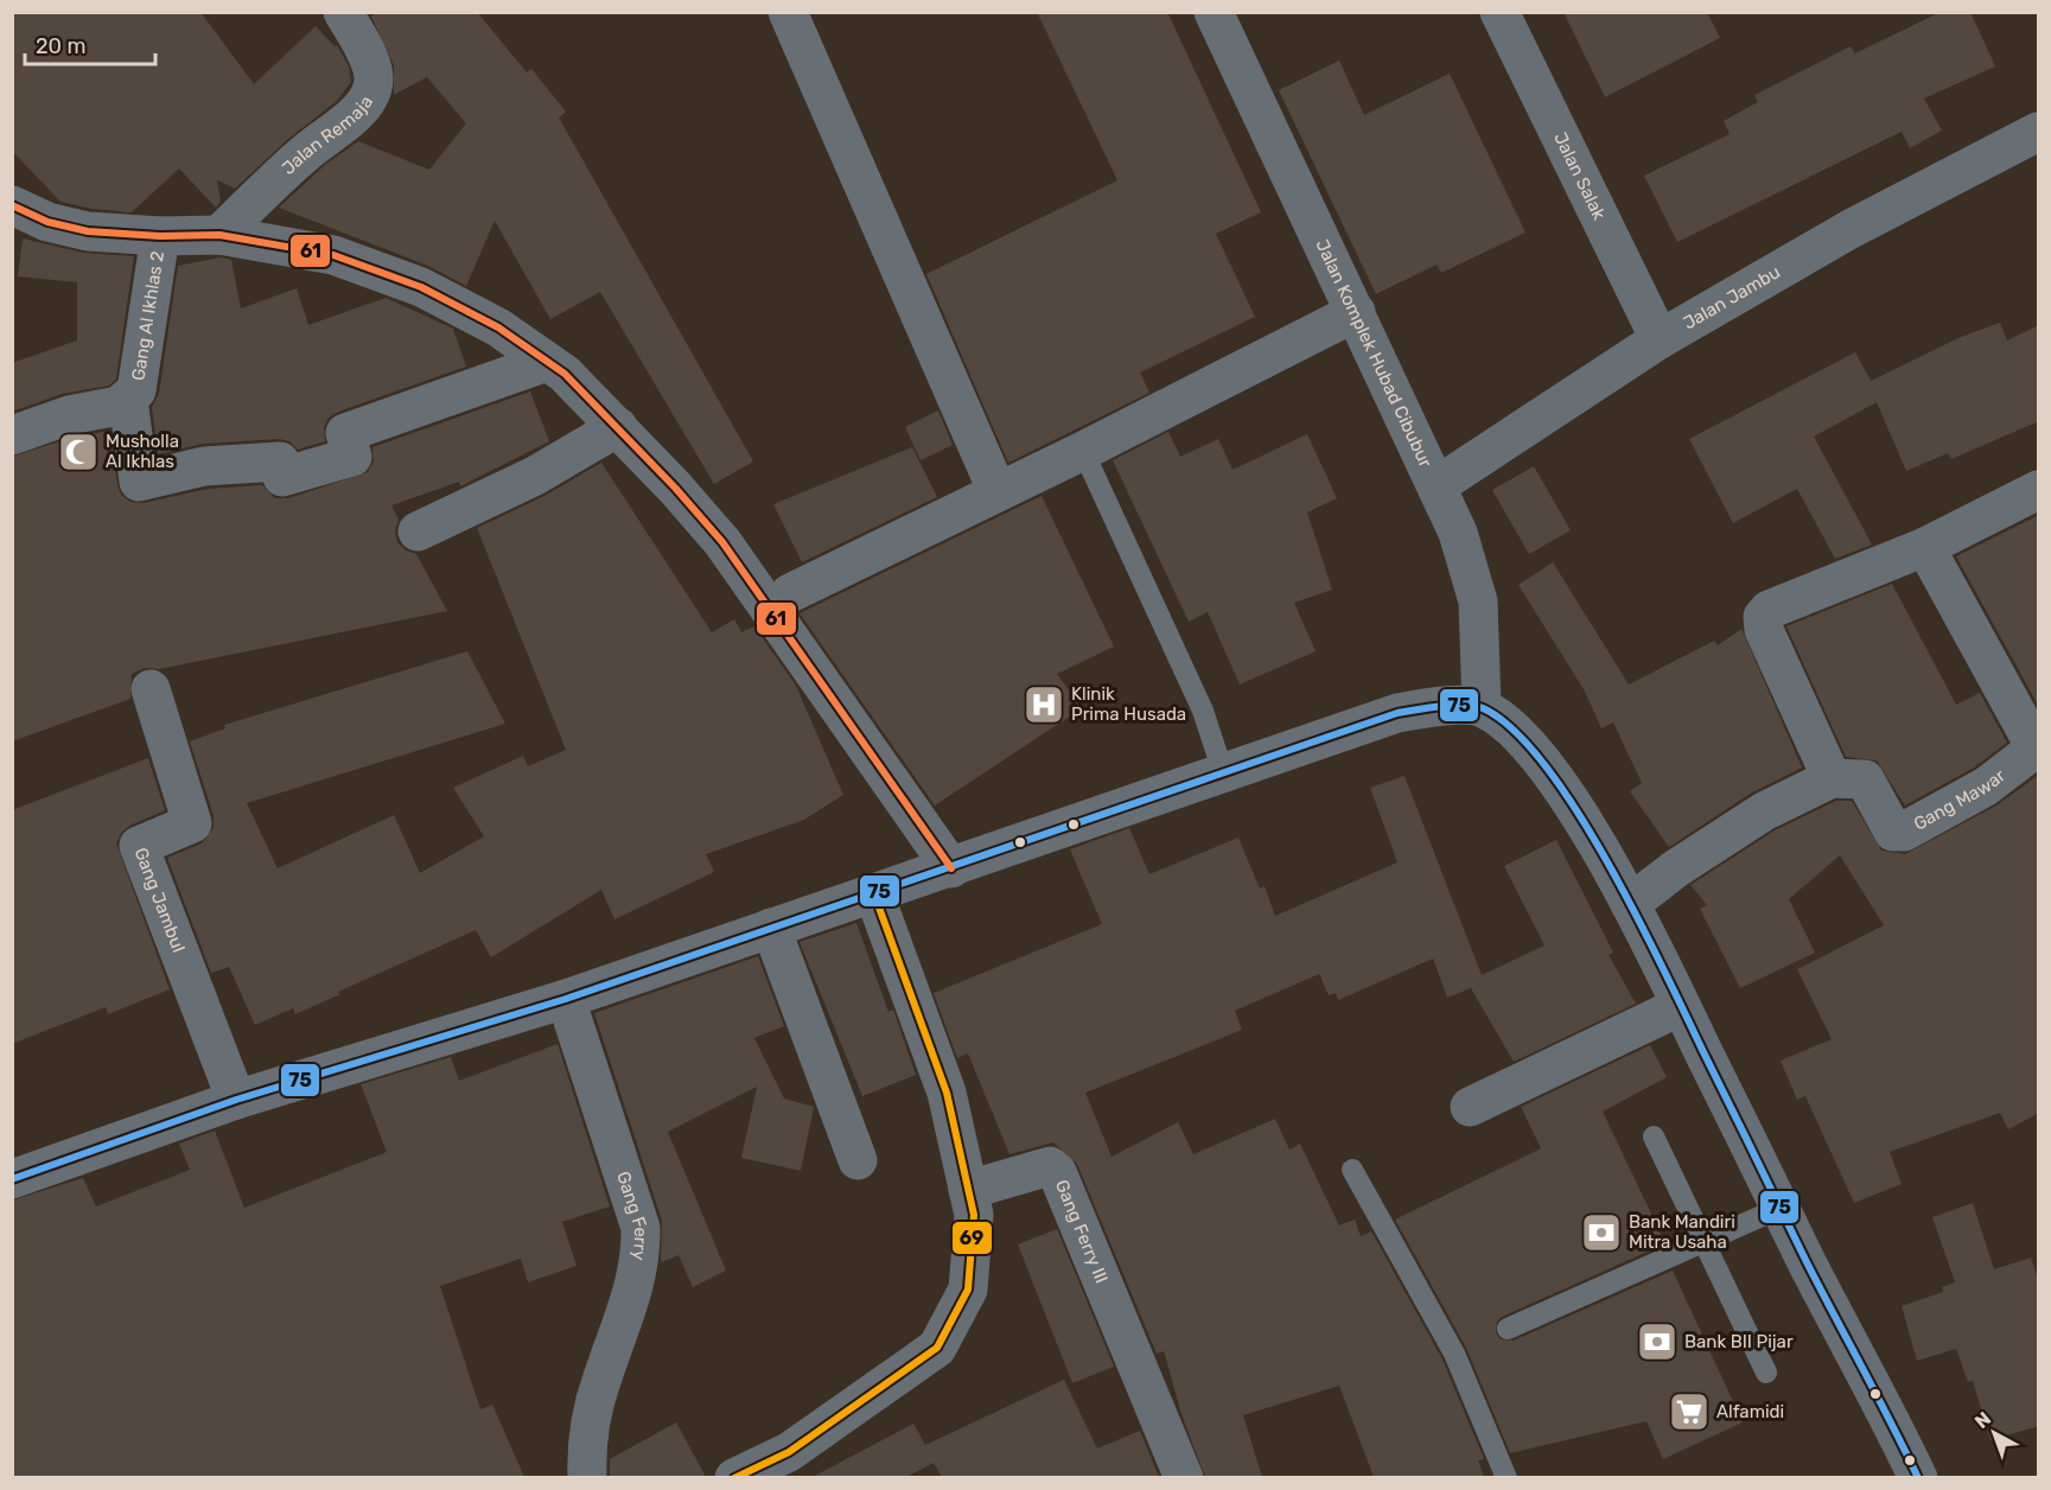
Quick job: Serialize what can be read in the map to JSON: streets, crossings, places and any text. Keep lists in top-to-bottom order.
{
  "streets": {
    "street": [
      "Jalan Remaja",
      "Jalan Salak",
      "Jalan Jambu",
      "Gang Al Ikhlas 2",
      "Jalan Komplek Hubad Cibubur",
      "Gang Mawar",
      "Gang Jambul",
      "Gang Ferry",
      "Gang Ferry III"
    ]
  },
  "crossings": [
    ["Jalan Salak", "Jalan Jambu"],
    ["Jalan Jambu", "Jalan Komplek Hubad Cibubur"]
  ],
  "places": {
    "mosque": ["Musholla Al Ikhlas"],
    "hospital": ["Klinik Prima Husada"],
    "bank": ["Bank Mandiri Mitra Usaha", "Bank BII Pijar"],
    "supermarket": ["Alfamidi"]
  },
  "lines": ["transit line 61", "transit line 75", "transit line 69"],
  "scale_bar": "20 m",
  "north": "top left"
}
